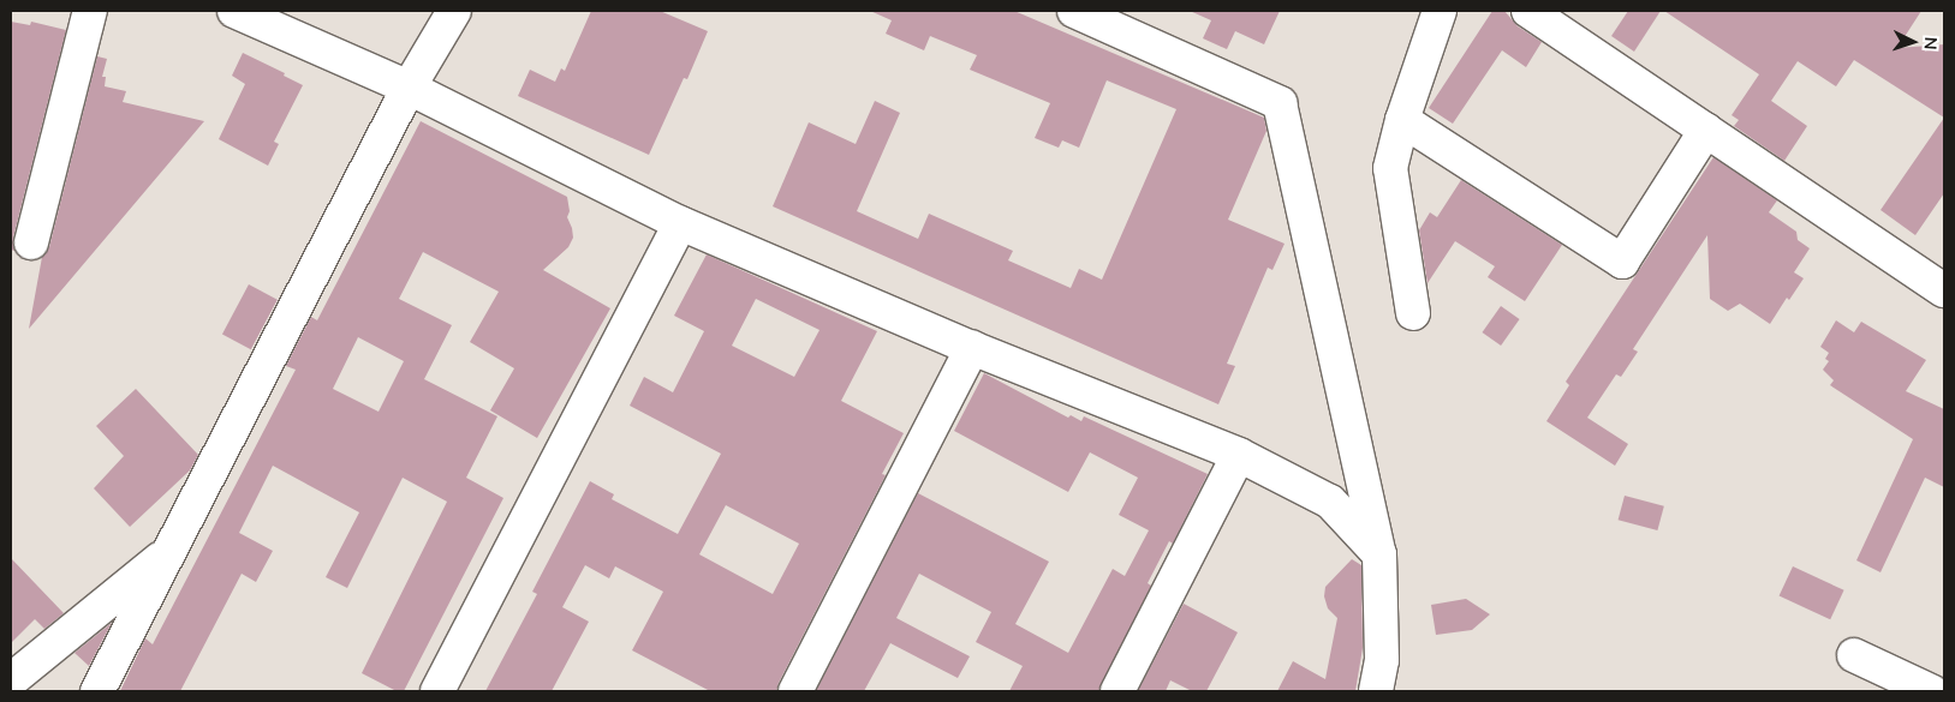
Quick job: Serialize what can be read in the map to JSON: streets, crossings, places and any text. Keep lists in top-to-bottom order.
{
  "north": "right"
}
